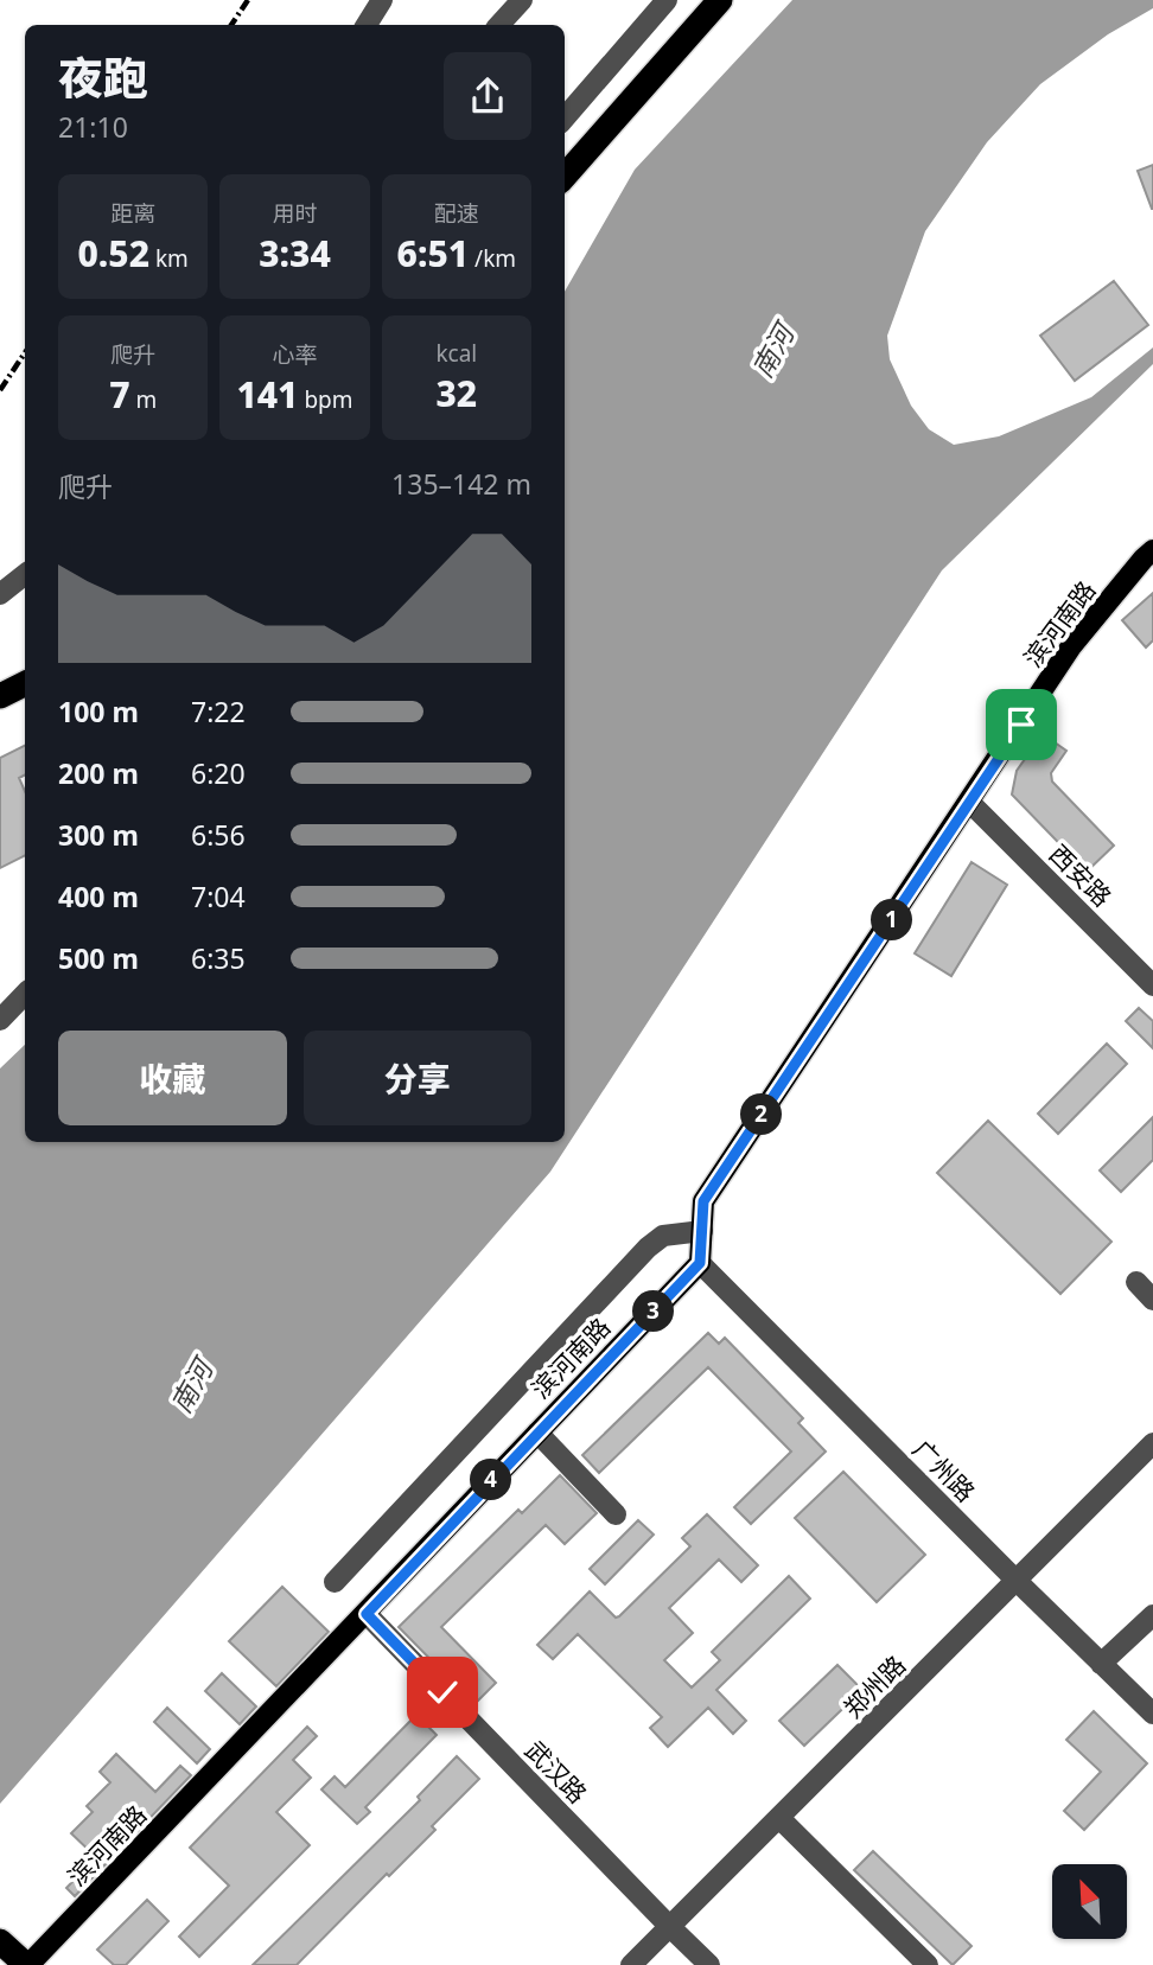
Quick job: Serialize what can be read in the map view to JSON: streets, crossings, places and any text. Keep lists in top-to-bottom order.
{
  "streets": {
    "main road": ["滨河南路"],
    "street": [
      "西安路",
      "广州路",
      "郑州路",
      "武汉路"
    ]
  },
  "crossings": [
    ["滨河南路", "西安路"],
    ["滨河南路", "广州路"],
    ["滨河南路", "武汉路"],
    ["广州路", "郑州路"],
    ["郑州路", "武汉路"]
  ],
  "water": ["南河"],
  "north": "top left",
  "page": {
    "heading": ["夜跑", "21:10"],
    "stats": [
      ["距离", "0.52 km"],
      ["用时", "3:34"],
      ["配速", "6:51 /km"],
      ["爬升", "7 m"],
      ["心率", "141 bpm"],
      ["kcal", "32"]
    ],
    "chart": ["爬升", "135–142 m"],
    "list": [
      {
        "name": "100 m",
        "note": "7:22"
      },
      {
        "name": "200 m",
        "note": "6:20"
      },
      {
        "name": "300 m",
        "note": "6:56"
      },
      {
        "name": "400 m",
        "note": "7:04"
      },
      {
        "name": "500 m",
        "note": "6:35"
      }
    ],
    "pins": [
      "1",
      "2",
      "3",
      "4"
    ],
    "buttons": ["收藏", "分享"]
  }
}
